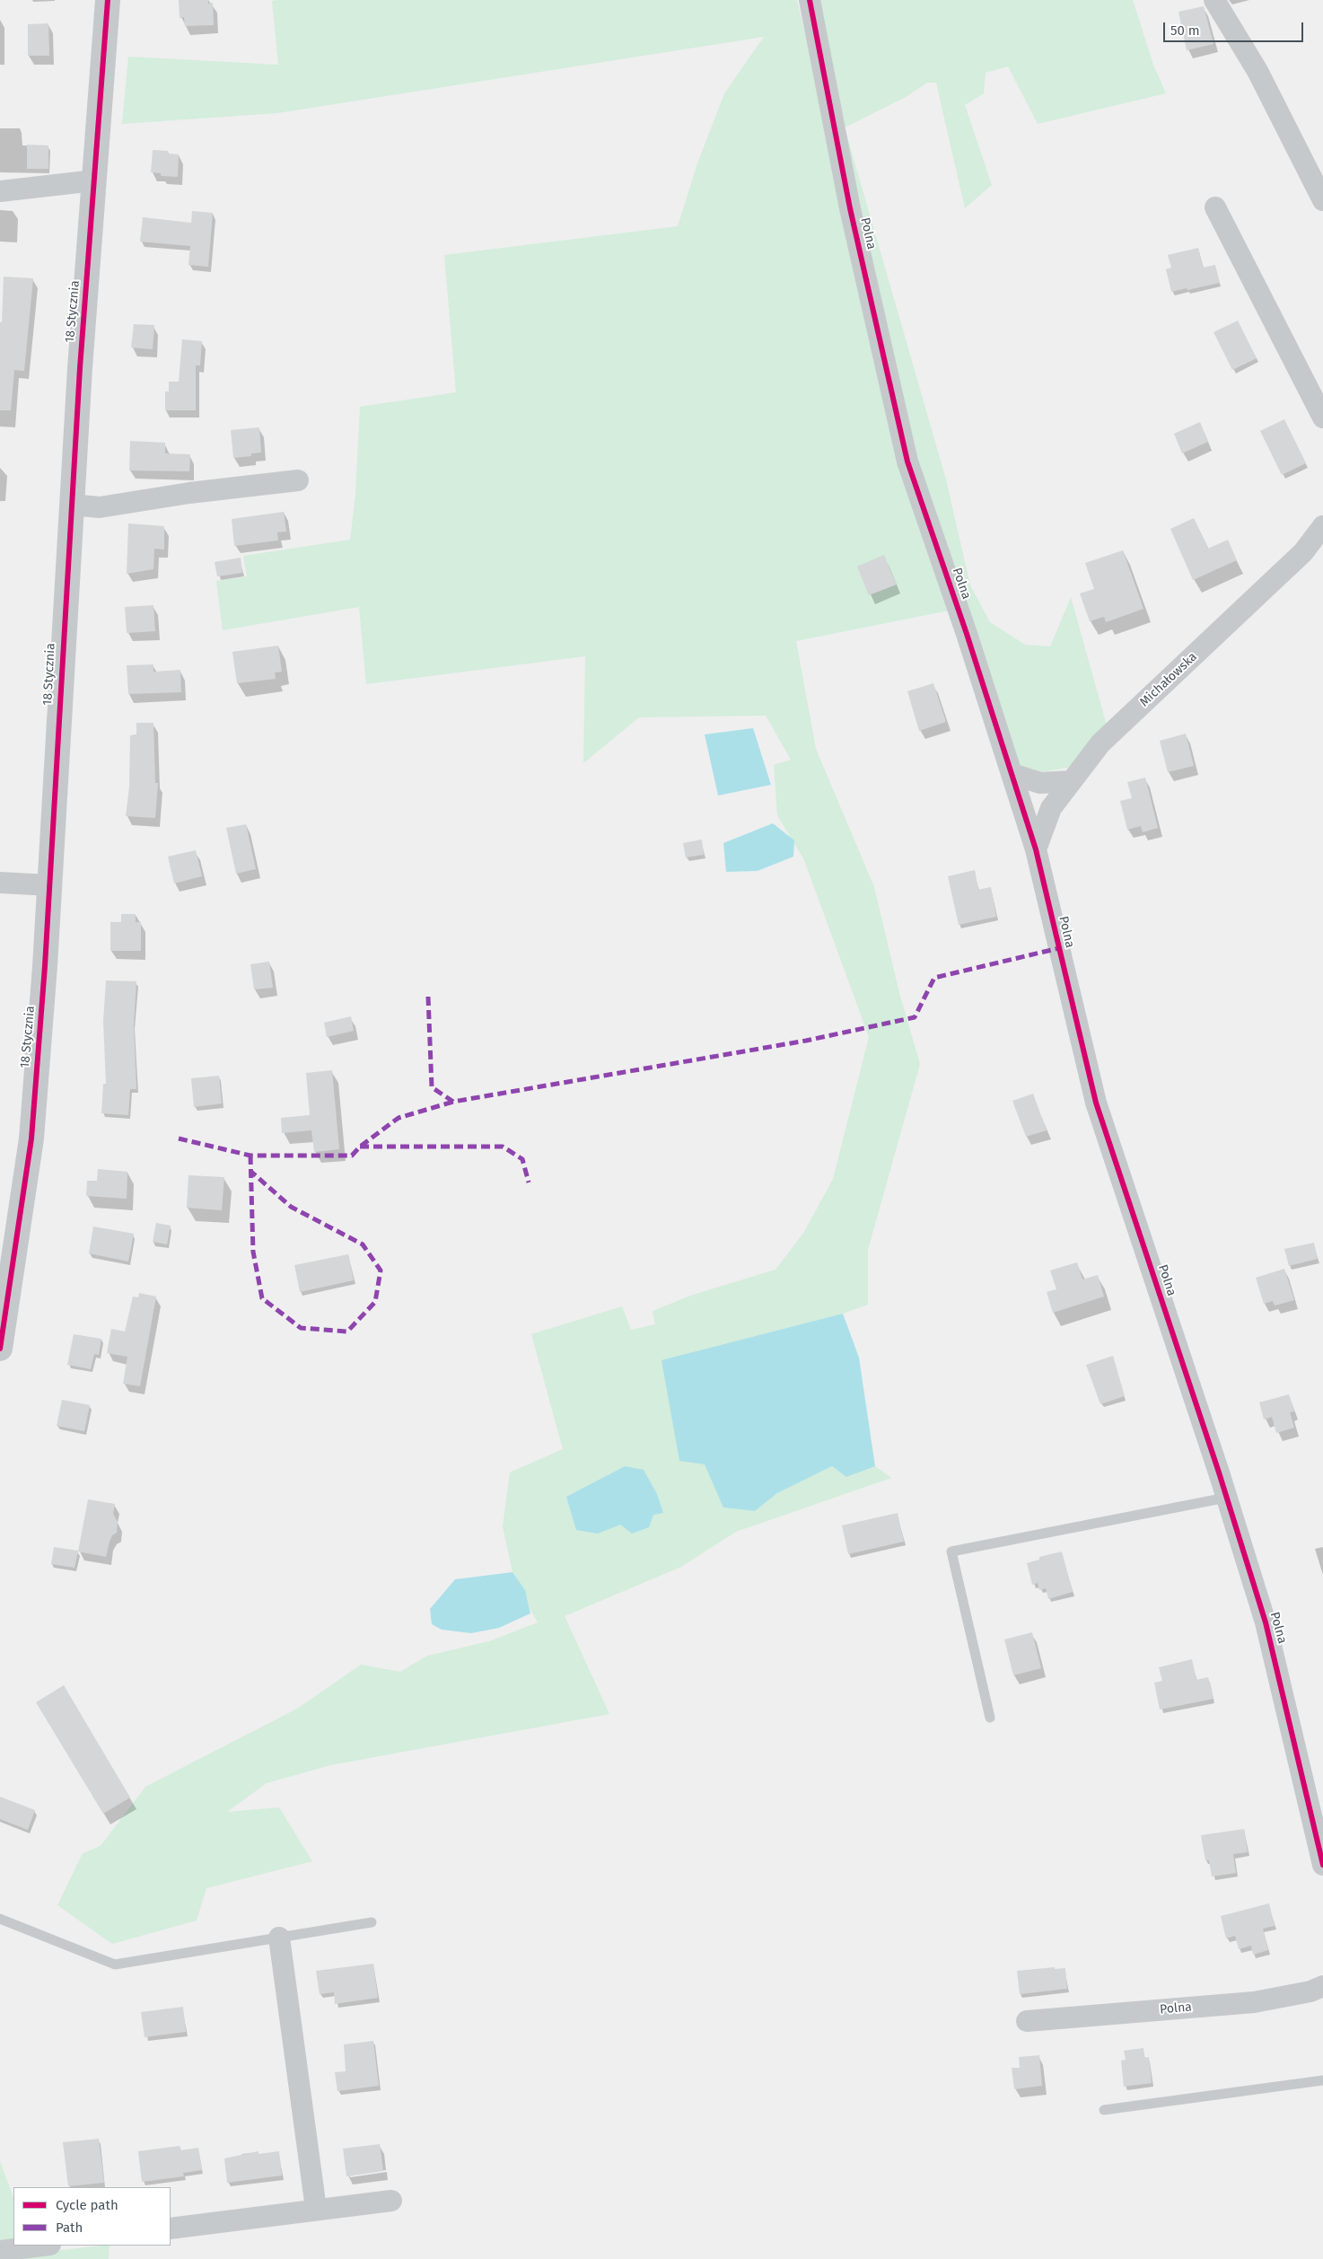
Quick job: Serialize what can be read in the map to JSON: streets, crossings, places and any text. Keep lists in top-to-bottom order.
{
  "streets": {
    "street": ["Polna", "18 Stycznia", "Michałowska"]
  },
  "crossings": [
    ["Polna", "Michałowska"]
  ],
  "legend": ["Cycle path", "Path"],
  "scale_bar": "50 m"
}
